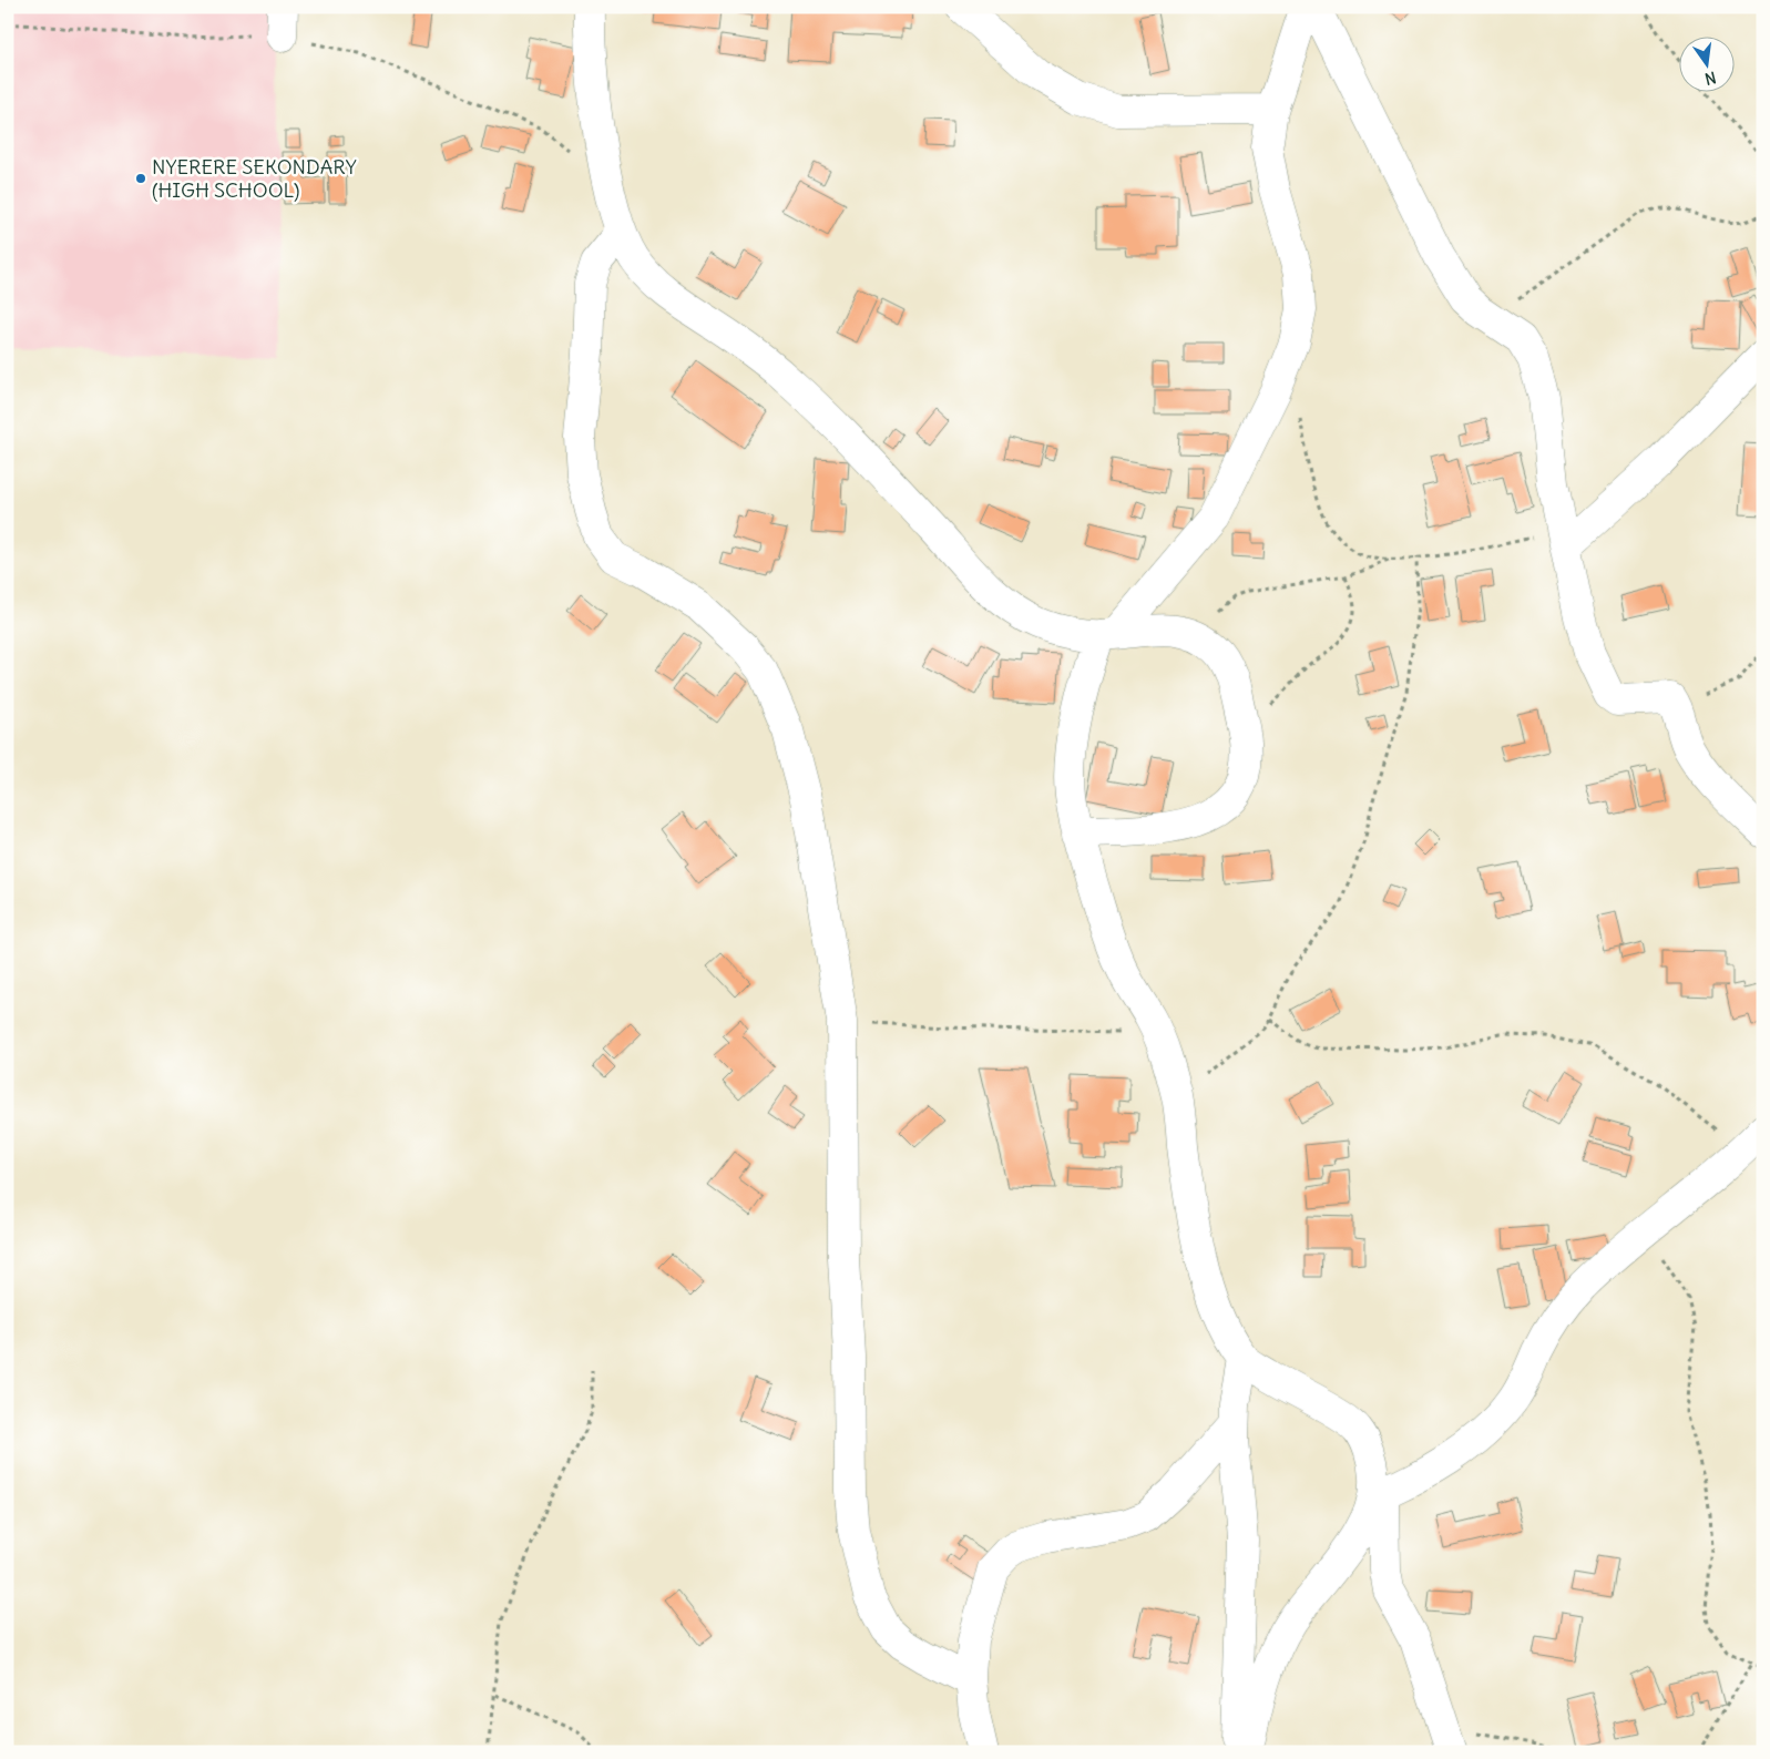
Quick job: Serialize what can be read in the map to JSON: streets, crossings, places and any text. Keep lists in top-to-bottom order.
{
  "places": ["NYERERE SEKONDARY (HIGH SCHOOL)"],
  "north": "bottom"
}
